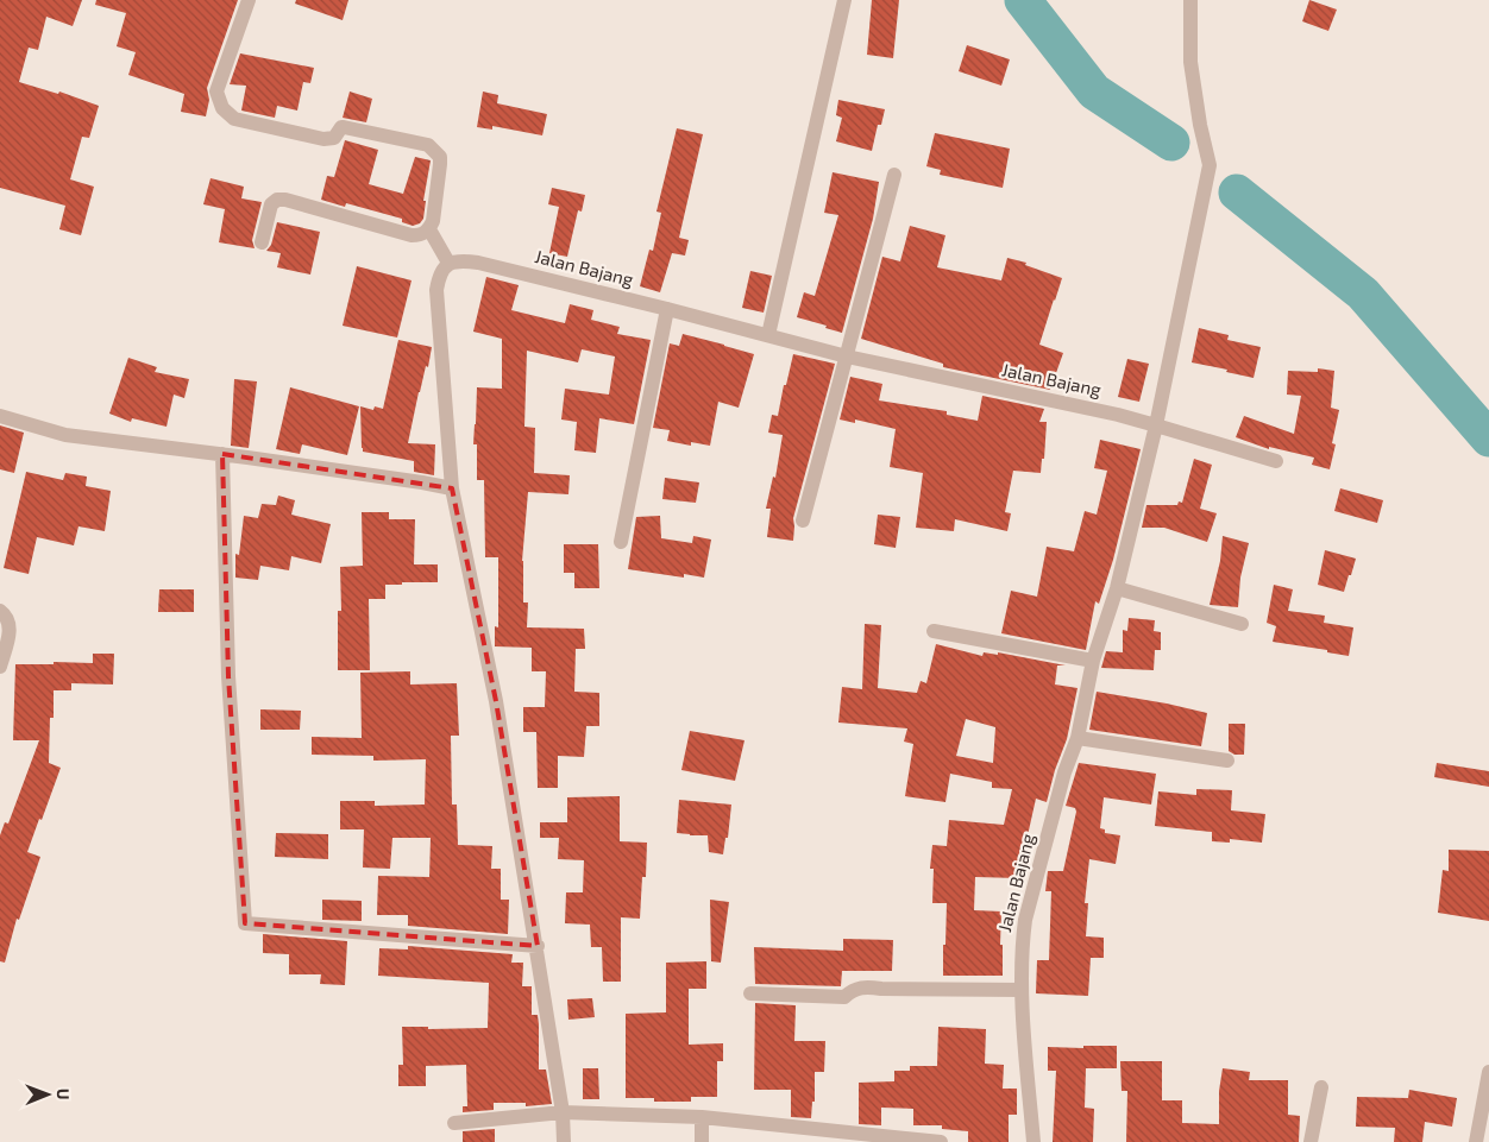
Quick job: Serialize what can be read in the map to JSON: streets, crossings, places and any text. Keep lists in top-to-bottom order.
{
  "streets": {
    "street": ["Jalan Bajang"]
  },
  "north": "right"
}
